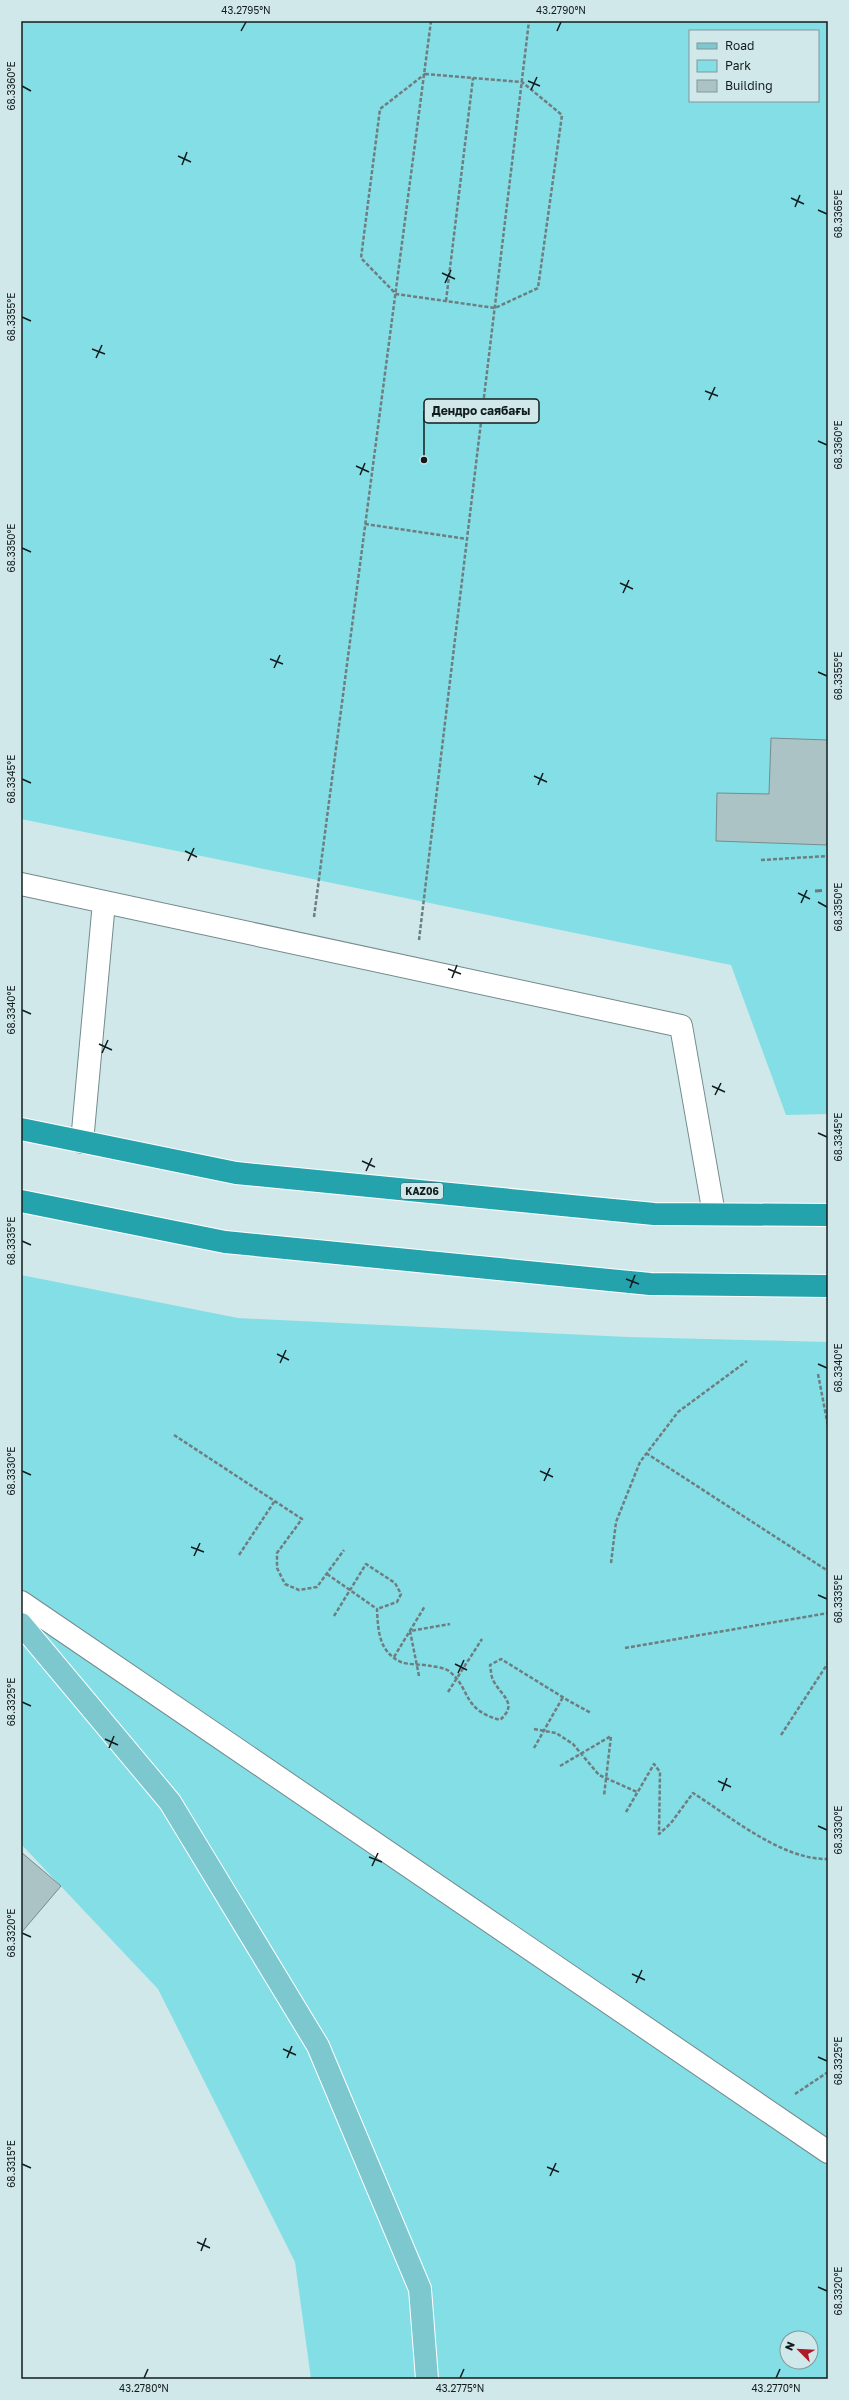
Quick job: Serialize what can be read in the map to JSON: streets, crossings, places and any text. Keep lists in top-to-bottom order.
{
  "streets": {
    "highway": ["KАZ06"]
  },
  "places": ["Дендро саябағы"],
  "legend": ["Road", "Park", "Building"],
  "north": "top left",
  "coordinates": [
    "43.2795°N",
    "43.2790°N",
    "68.3360°E",
    "68.3365°E",
    "68.3355°E",
    "68.3350°E",
    "68.3345°E",
    "68.3340°E",
    "68.3335°E",
    "68.3330°E",
    "68.3325°E",
    "68.3320°E",
    "68.3315°E",
    "43.2780°N",
    "43.2775°N",
    "43.2770°N"
  ]
}
